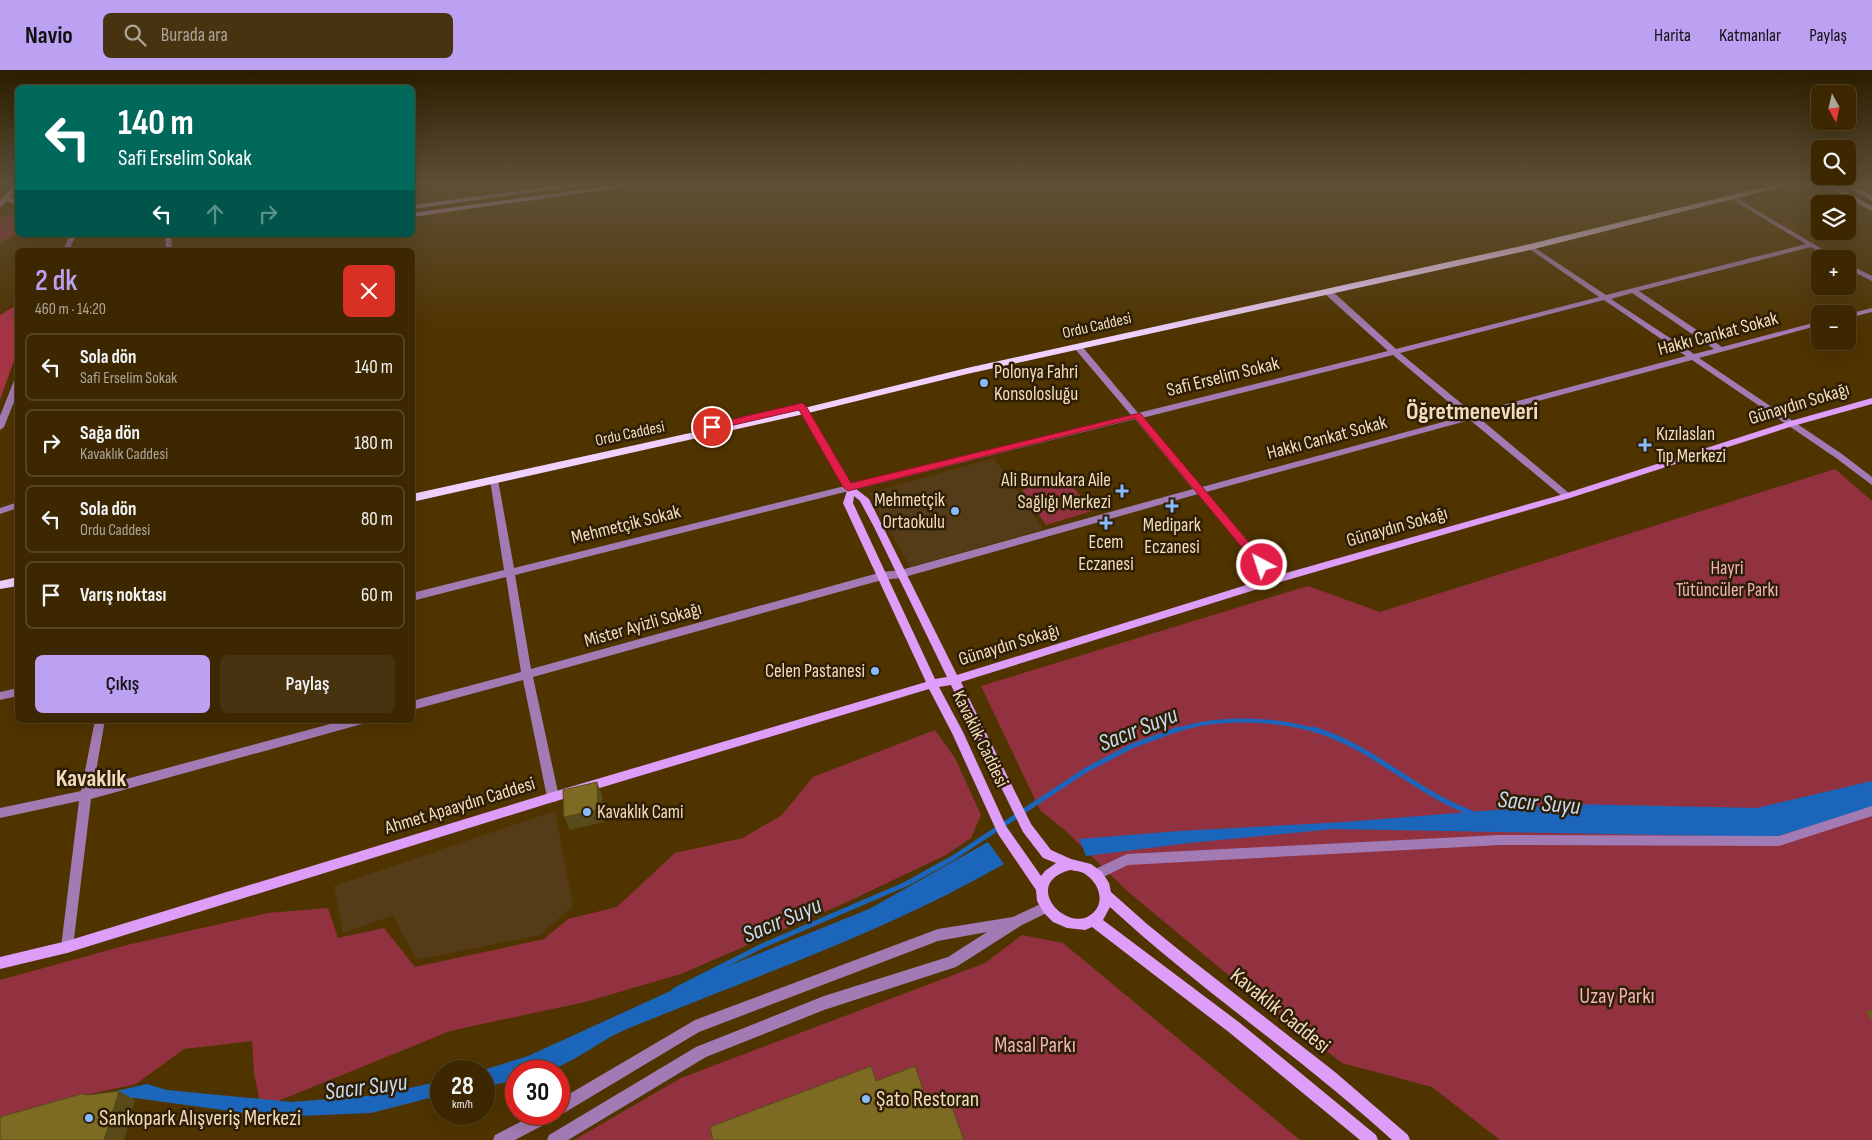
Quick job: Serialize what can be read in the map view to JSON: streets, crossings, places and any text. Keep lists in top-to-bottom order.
{
  "streets": {
    "main road": ["Ordu Caddesi"],
    "street": [
      "Hakkı Cankat Sokak",
      "Safi Erselim Sokak",
      "Günaydın Sokağı",
      "Mehmetçik Sokak",
      "Mister Ayizli Sokağı",
      "Kavaklık Caddesi",
      "Ahmet Apaaydın Caddesi"
    ]
  },
  "crossings": [
    ["Ordu Caddesi", "Kavaklık Caddesi"],
    ["Hakkı Cankat Sokak", "Mister Ayizli Sokağı"],
    ["Hakkı Cankat Sokak", "Kavaklık Caddesi"],
    ["Safi Erselim Sokak", "Mehmetçik Sokak"],
    ["Safi Erselim Sokak", "Kavaklık Caddesi"],
    ["Günaydın Sokağı", "Kavaklık Caddesi"],
    ["Günaydın Sokağı", "Ahmet Apaaydın Caddesi"],
    ["Mehmetçik Sokak", "Kavaklık Caddesi"],
    ["Mister Ayizli Sokağı", "Kavaklık Caddesi"],
    ["Kavaklık Caddesi", "Ahmet Apaaydın Caddesi"]
  ],
  "districts": ["Öğretmenevleri", "Kavaklık"],
  "water": ["Sacır Suyu"],
  "parks": ["Hayri Tütüncüler Parkı", "Uzay Parkı", "Masal Parkı"],
  "places": {
    "other": [
      "Polonya Fahri Konsolosluğu",
      "Mehmetçik Ortaokulu",
      "Celen Pastanesi",
      "Kavaklık Cami",
      "Şato Restoran",
      "Sankopark Alışveriş Merkezi"
    ],
    "health": [
      "Kızılaslan Tıp Merkezi",
      "Ali Burnukara Aile Sağlığı Merkezi",
      "Medipark Eczanesi",
      "Ecem Eczanesi"
    ]
  },
  "north": "bottom",
  "page": {
    "header": "Navio",
    "search": "Burada ara",
    "nav": ["Harita", "Katmanlar", "Paylaş"],
    "map_buttons": ["+", "−"],
    "turn": ["140 m", "Safi Erselim Sokak"],
    "heading": ["2 dk", "460 m · 14:20"],
    "list": [
      {
        "name": "Sola dön",
        "note": "Safi Erselim Sokak",
        "value": "140 m"
      },
      {
        "name": "Sağa dön",
        "note": "Kavaklık Caddesi",
        "value": "180 m"
      },
      {
        "name": "Sola dön",
        "note": "Ordu Caddesi",
        "value": "80 m"
      },
      {
        "name": "Varış noktası",
        "value": "60 m"
      }
    ],
    "buttons": ["Çıkış", "Paylaş"],
    "speed": "28 km/h",
    "limit": "30"
  }
}
